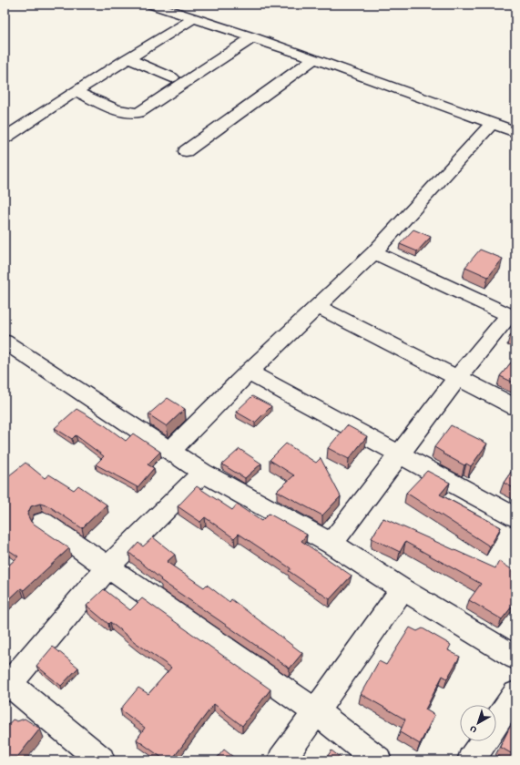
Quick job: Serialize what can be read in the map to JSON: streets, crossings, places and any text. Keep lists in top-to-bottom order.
{
  "north": "bottom left"
}
